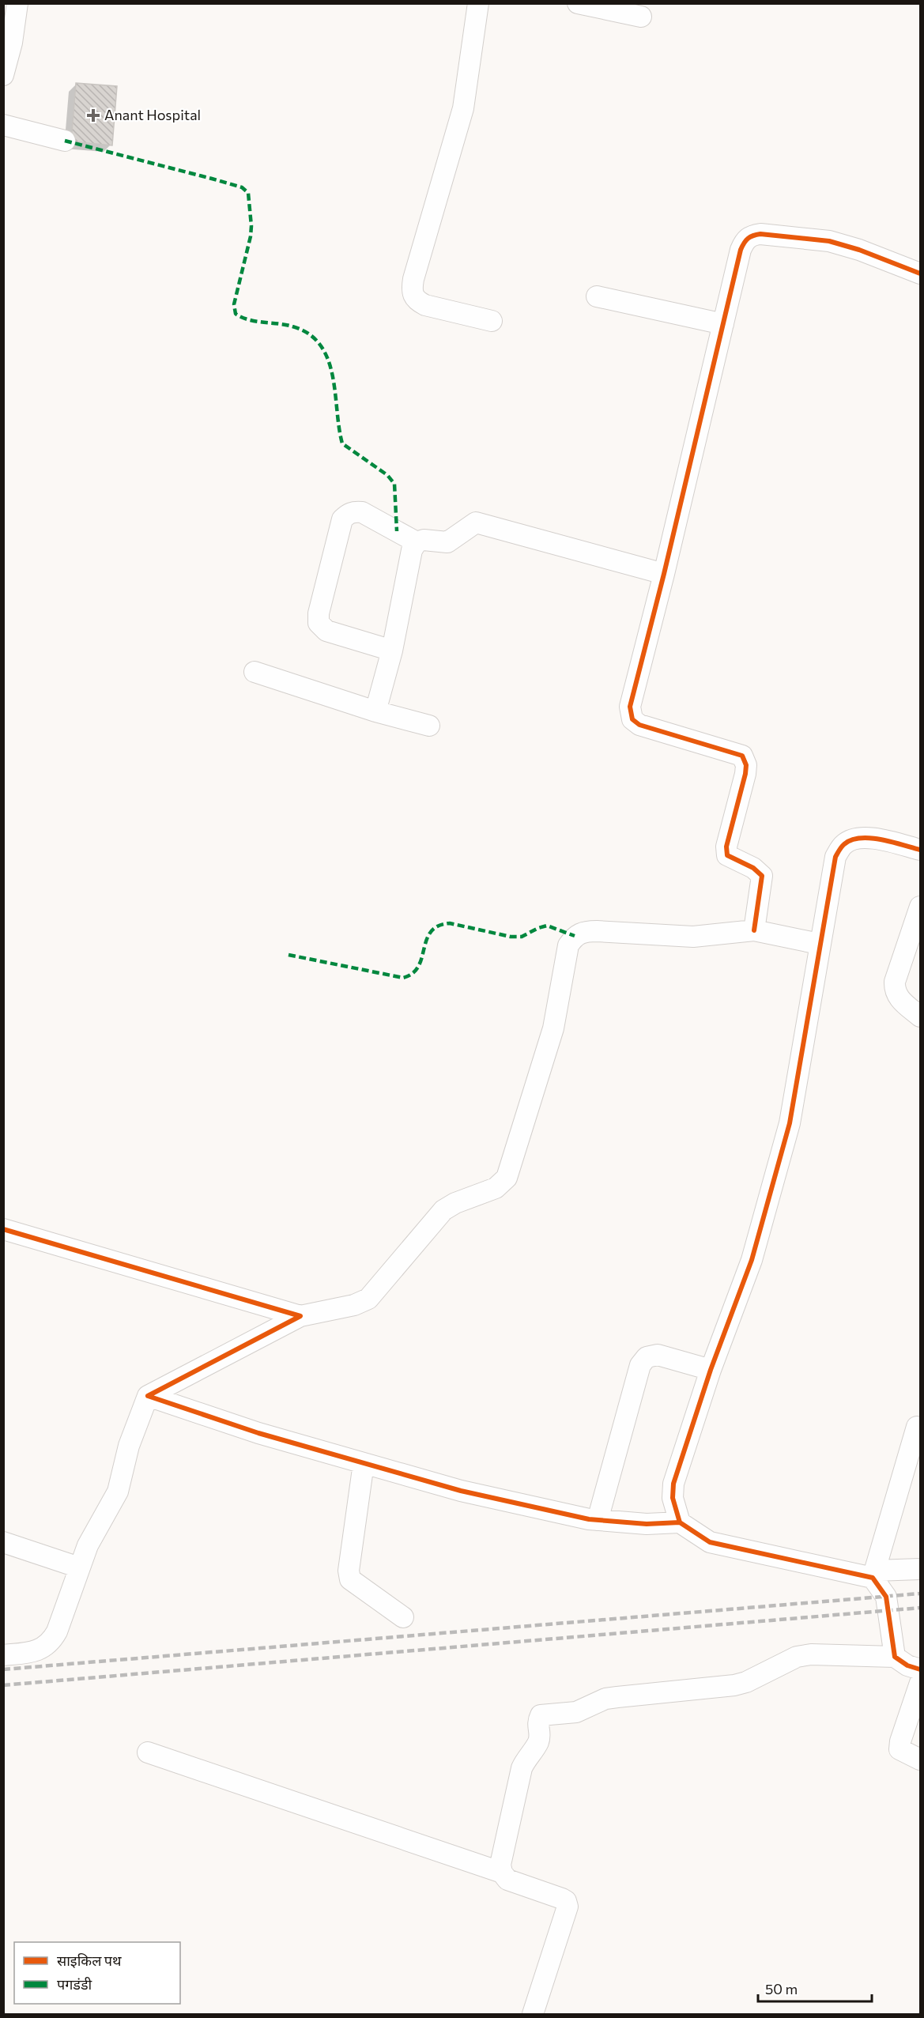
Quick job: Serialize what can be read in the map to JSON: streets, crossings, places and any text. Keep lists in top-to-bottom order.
{
  "places": {
    "health": ["Anant Hospital"]
  },
  "legend": ["साइकिल पथ", "पगडंडी"],
  "scale_bar": "50 m"
}
